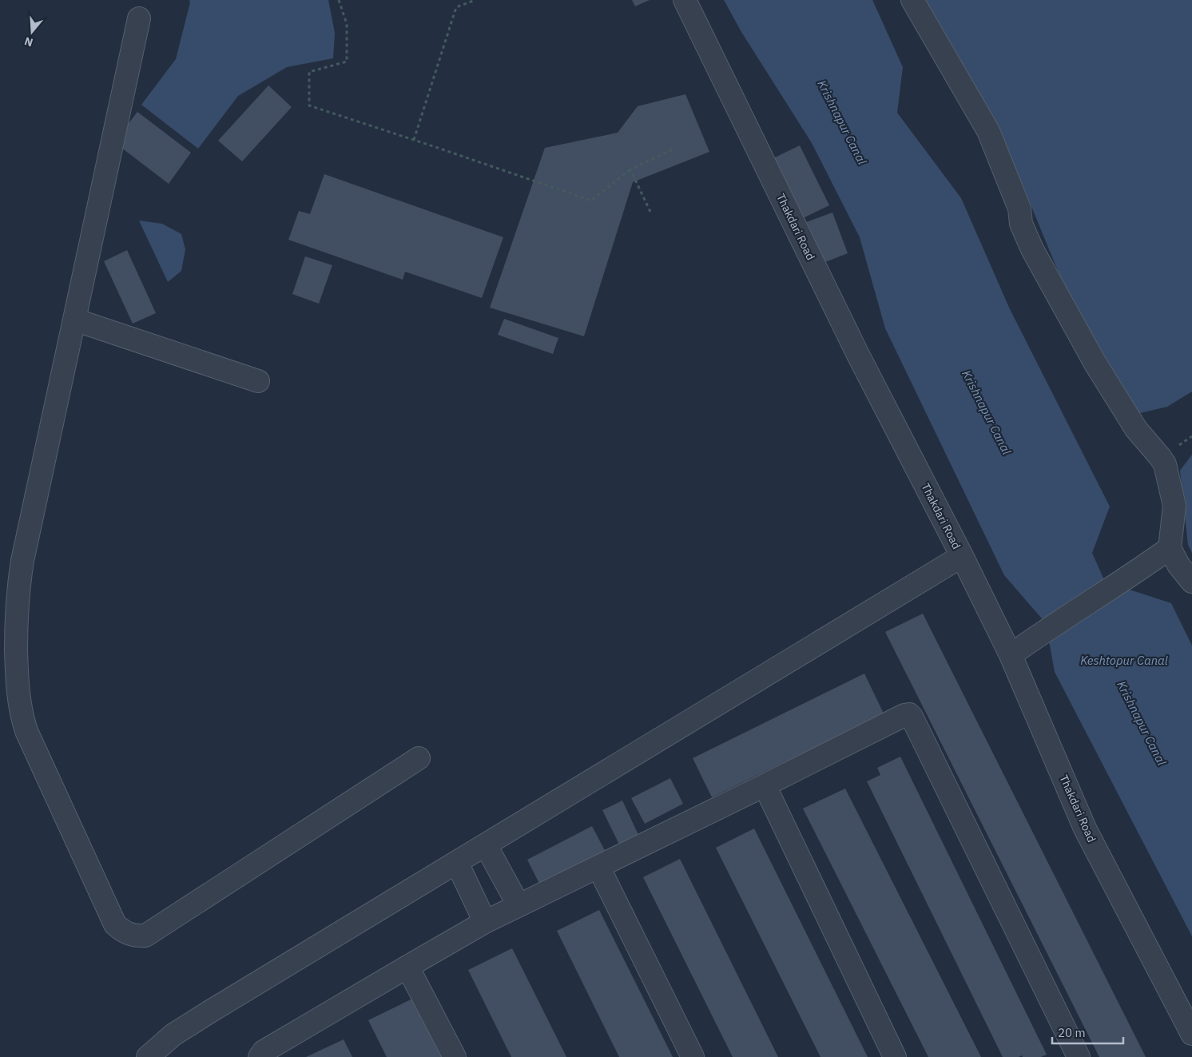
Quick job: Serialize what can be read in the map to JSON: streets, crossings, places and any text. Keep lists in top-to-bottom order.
{
  "streets": {
    "street": ["Thakdari Road"]
  },
  "water": ["Krishnapur Canal", "Keshtopur Canal"],
  "scale_bar": "20 m",
  "north": "bottom"
}
